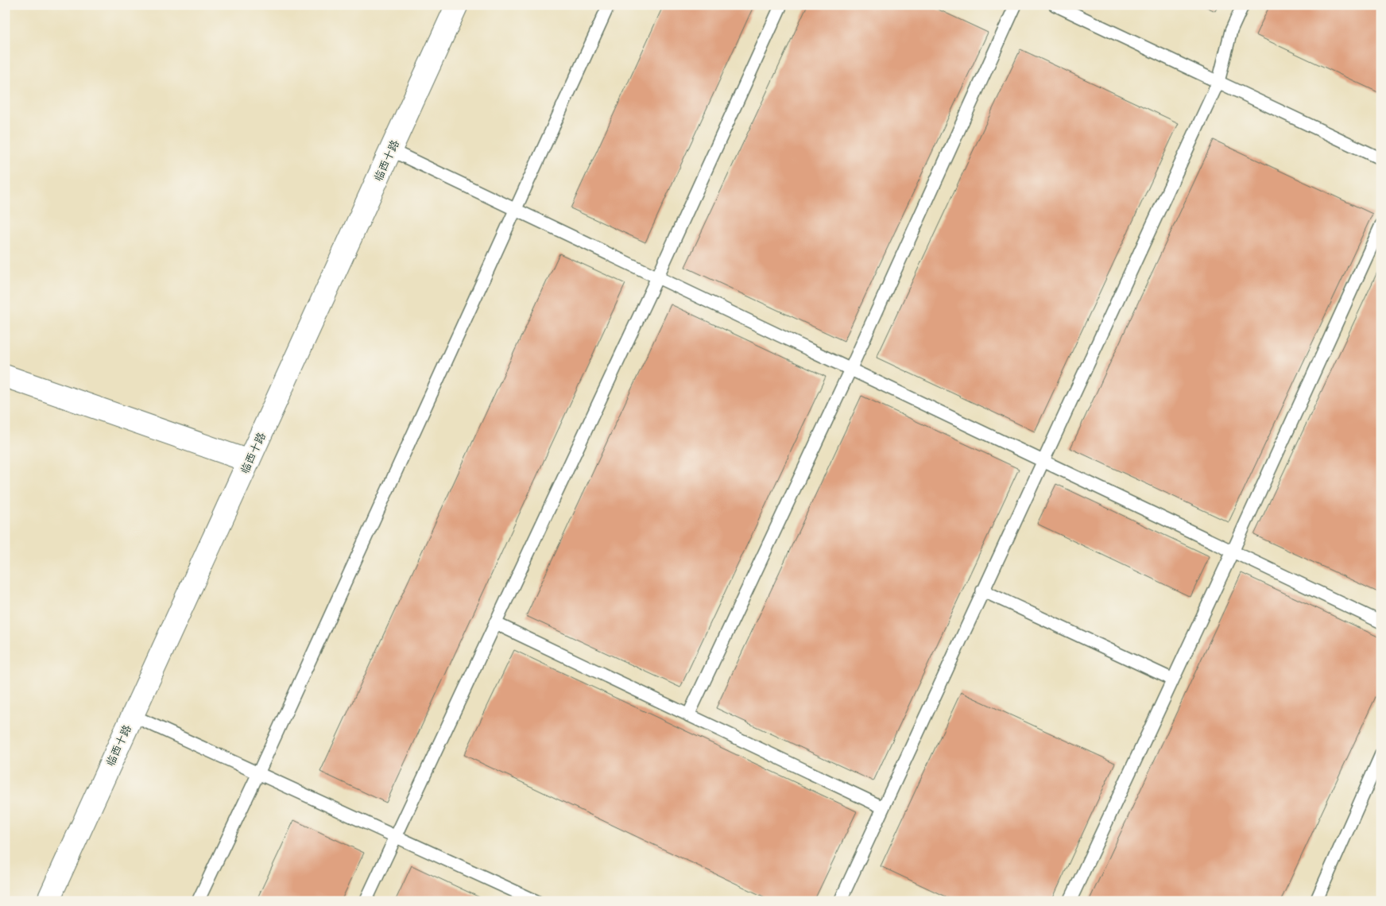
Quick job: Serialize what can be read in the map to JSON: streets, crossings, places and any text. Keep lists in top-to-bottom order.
{
  "streets": {
    "main road": ["临西十路"]
  }
}
